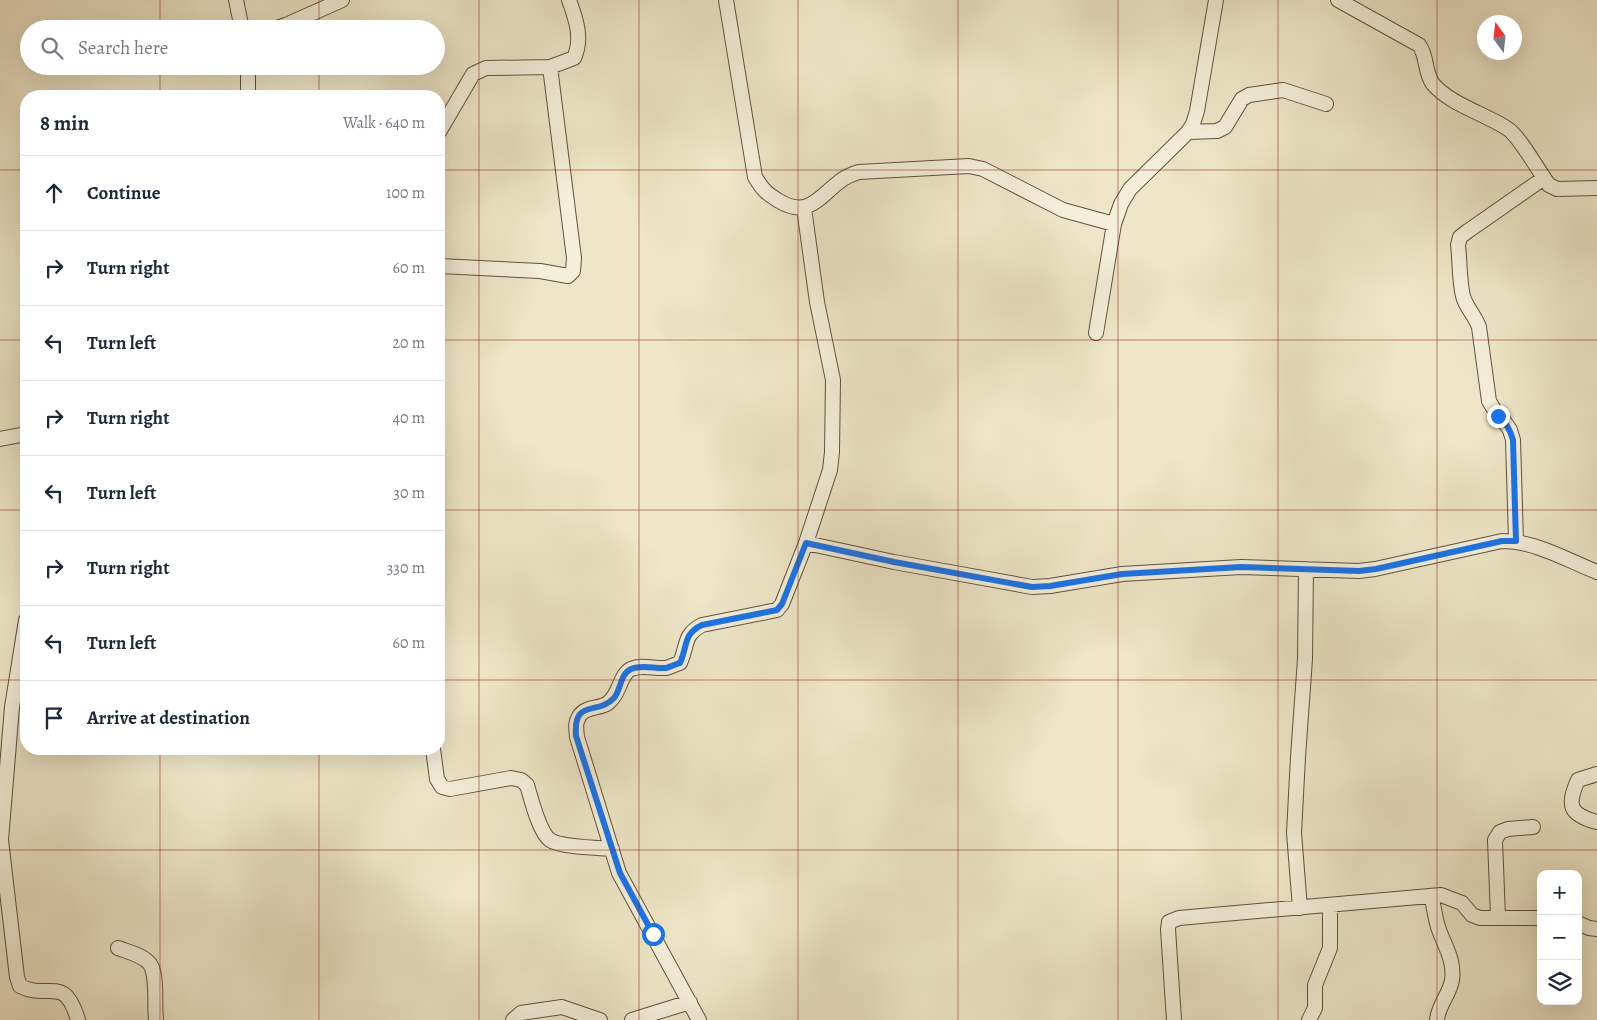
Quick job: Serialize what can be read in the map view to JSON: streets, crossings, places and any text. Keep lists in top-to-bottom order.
{
  "north": "top",
  "page": {
    "search": "Search here",
    "heading": ["8 min", "Walk · 640 m"],
    "list": [
      ["Continue", "100 m"],
      ["Turn right", "60 m"],
      ["Turn left", "20 m"],
      ["Turn right", "40 m"],
      ["Turn left", "30 m"],
      ["Turn right", "330 m"],
      ["Turn left", "60 m"],
      "Arrive at destination"
    ],
    "map_buttons": ["+", "−"]
  }
}
